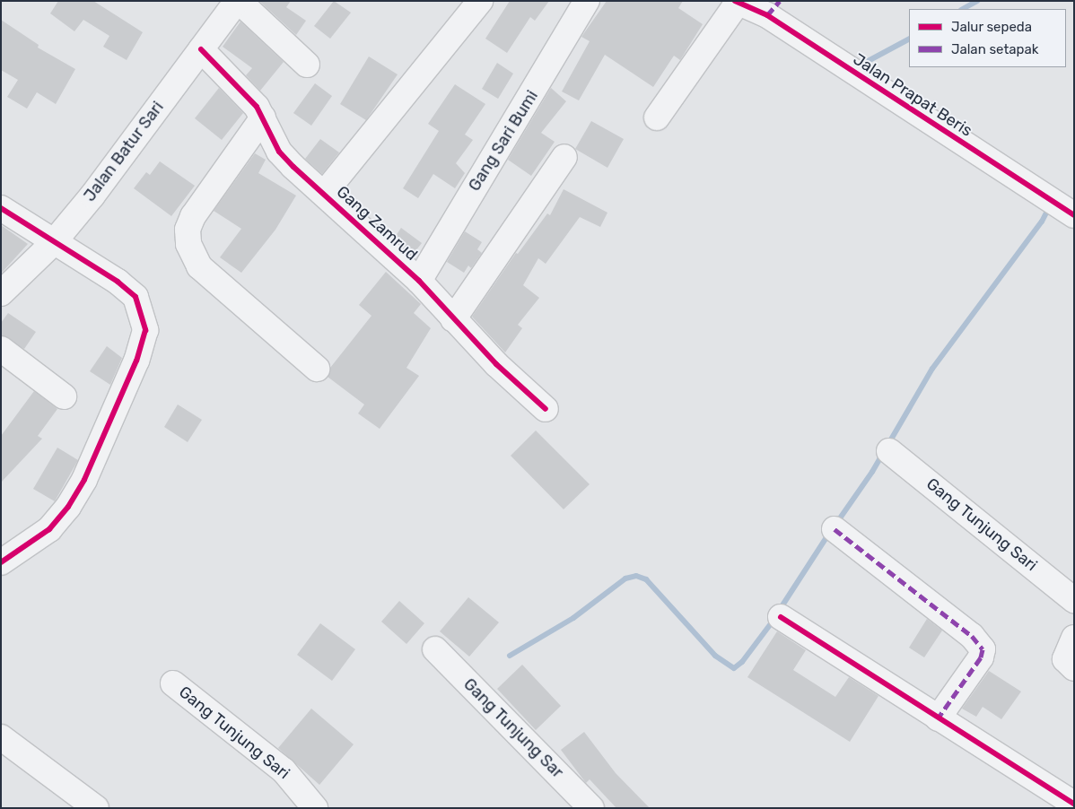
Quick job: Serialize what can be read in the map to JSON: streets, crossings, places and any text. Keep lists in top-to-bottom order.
{
  "streets": {
    "street": [
      "Jalan Prapat Beris",
      "Gang Sari Bumi",
      "Jalan Batur Sari",
      "Gang Zamrud",
      "Gang Tunjung Sari",
      "Gang Tunjung Sar"
    ]
  },
  "crossings": [
    ["Gang Sari Bumi", "Gang Zamrud"],
    ["Jalan Batur Sari", "Gang Zamrud"]
  ],
  "legend": ["Jalur sepeda", "Jalan setapak"]
}
